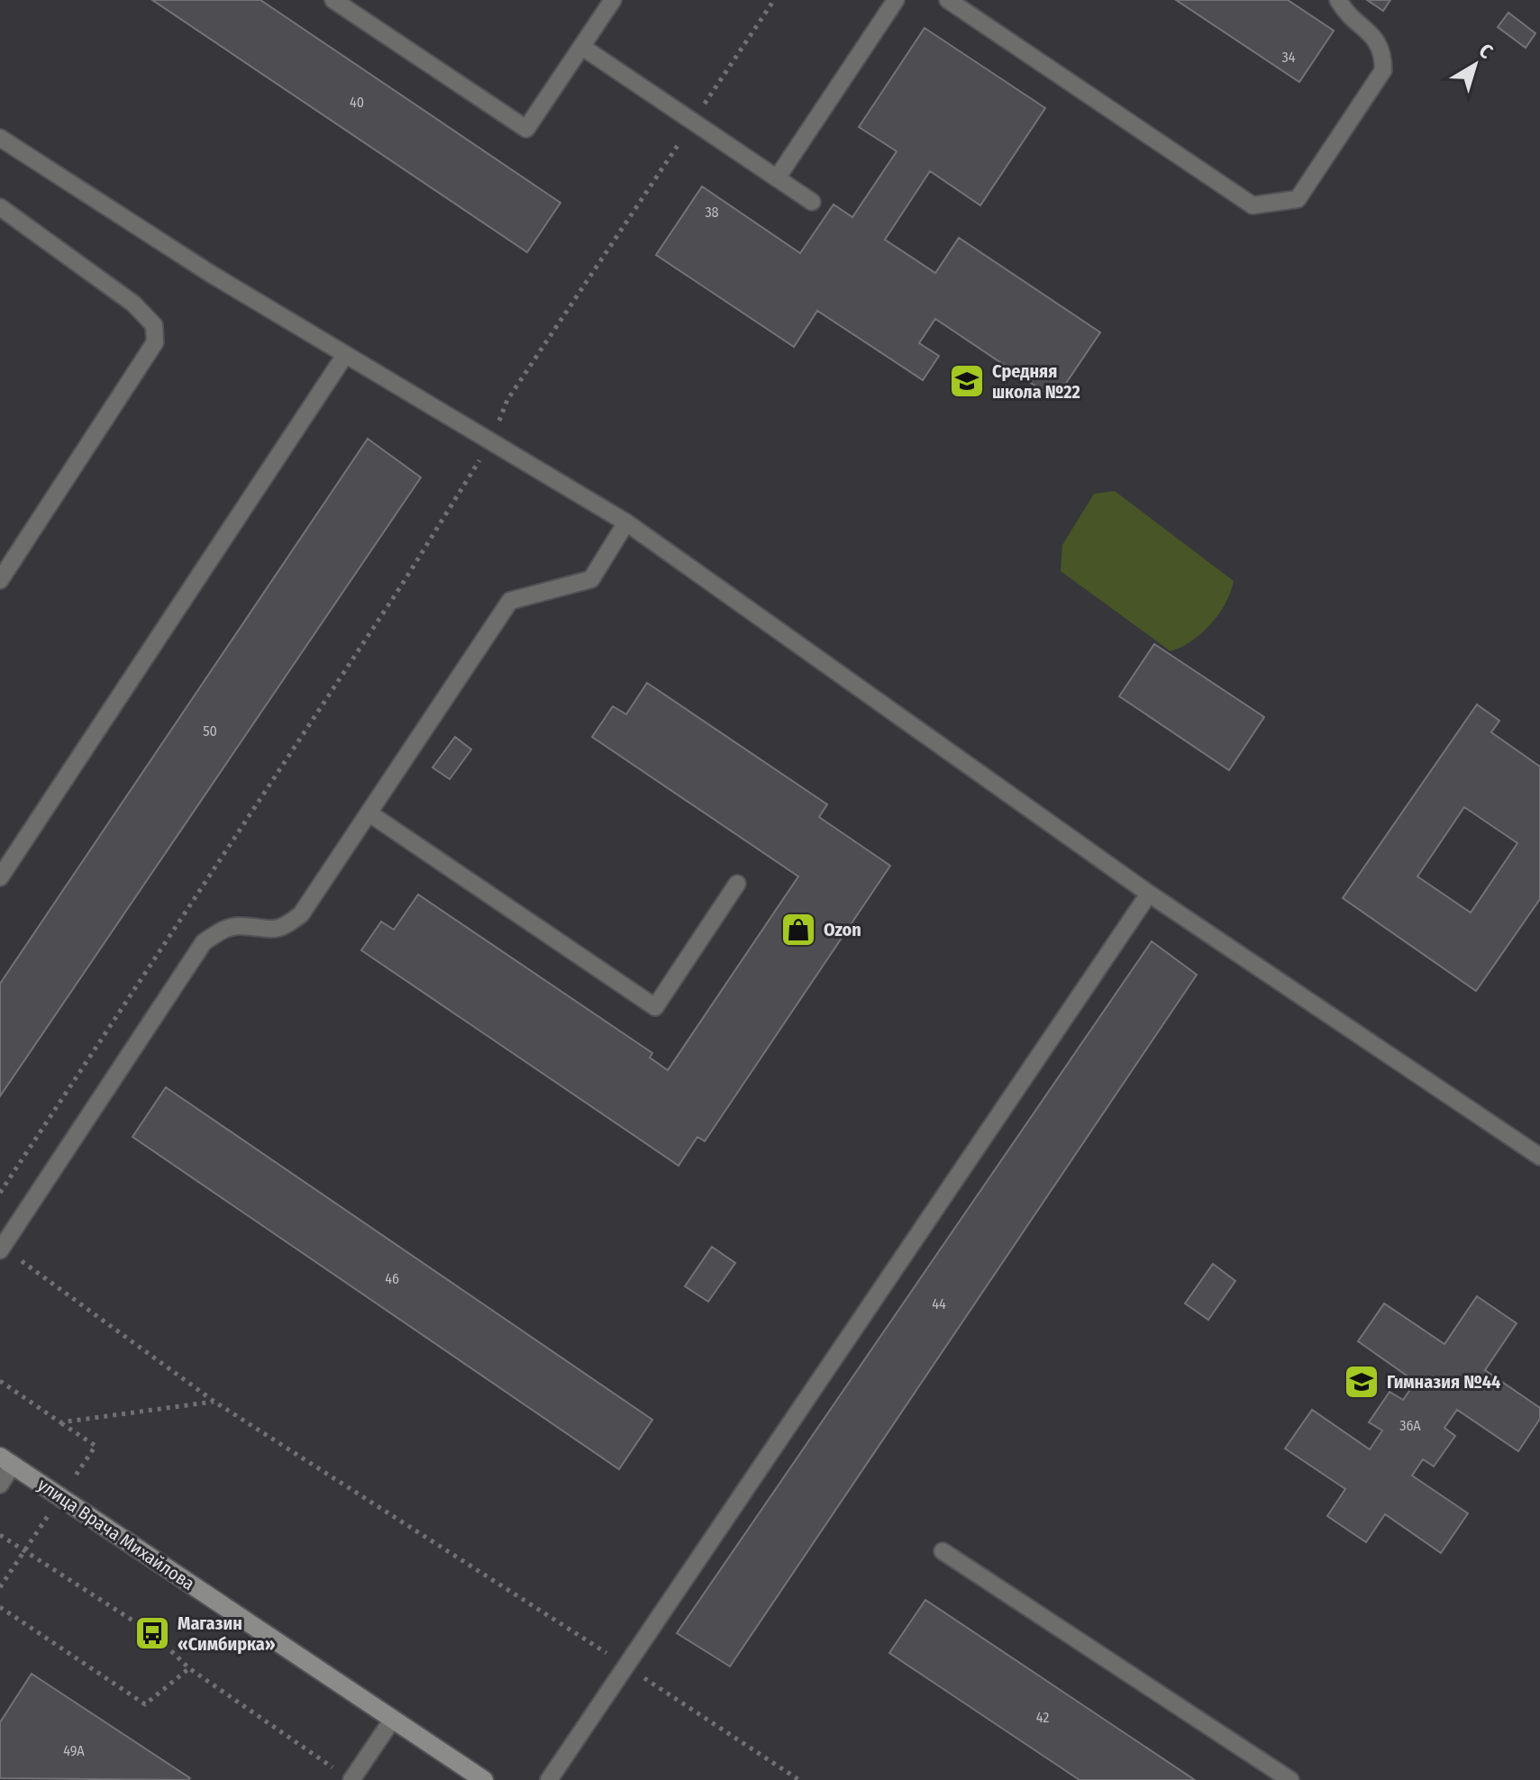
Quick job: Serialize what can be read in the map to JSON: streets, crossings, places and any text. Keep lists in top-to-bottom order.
{
  "streets": {
    "main road": ["улица Врача Михайлова"]
  },
  "places": {
    "school or university": ["Средняя школа №22", "Гимназия №44"],
    "shop": ["Ozon"],
    "bus stop": ["Магазин «Симбирка»"]
  },
  "house_numbers": [
    "34",
    "40",
    "38",
    "50",
    "46",
    "44",
    "36А",
    "42",
    "49А"
  ],
  "north": "top right"
}
